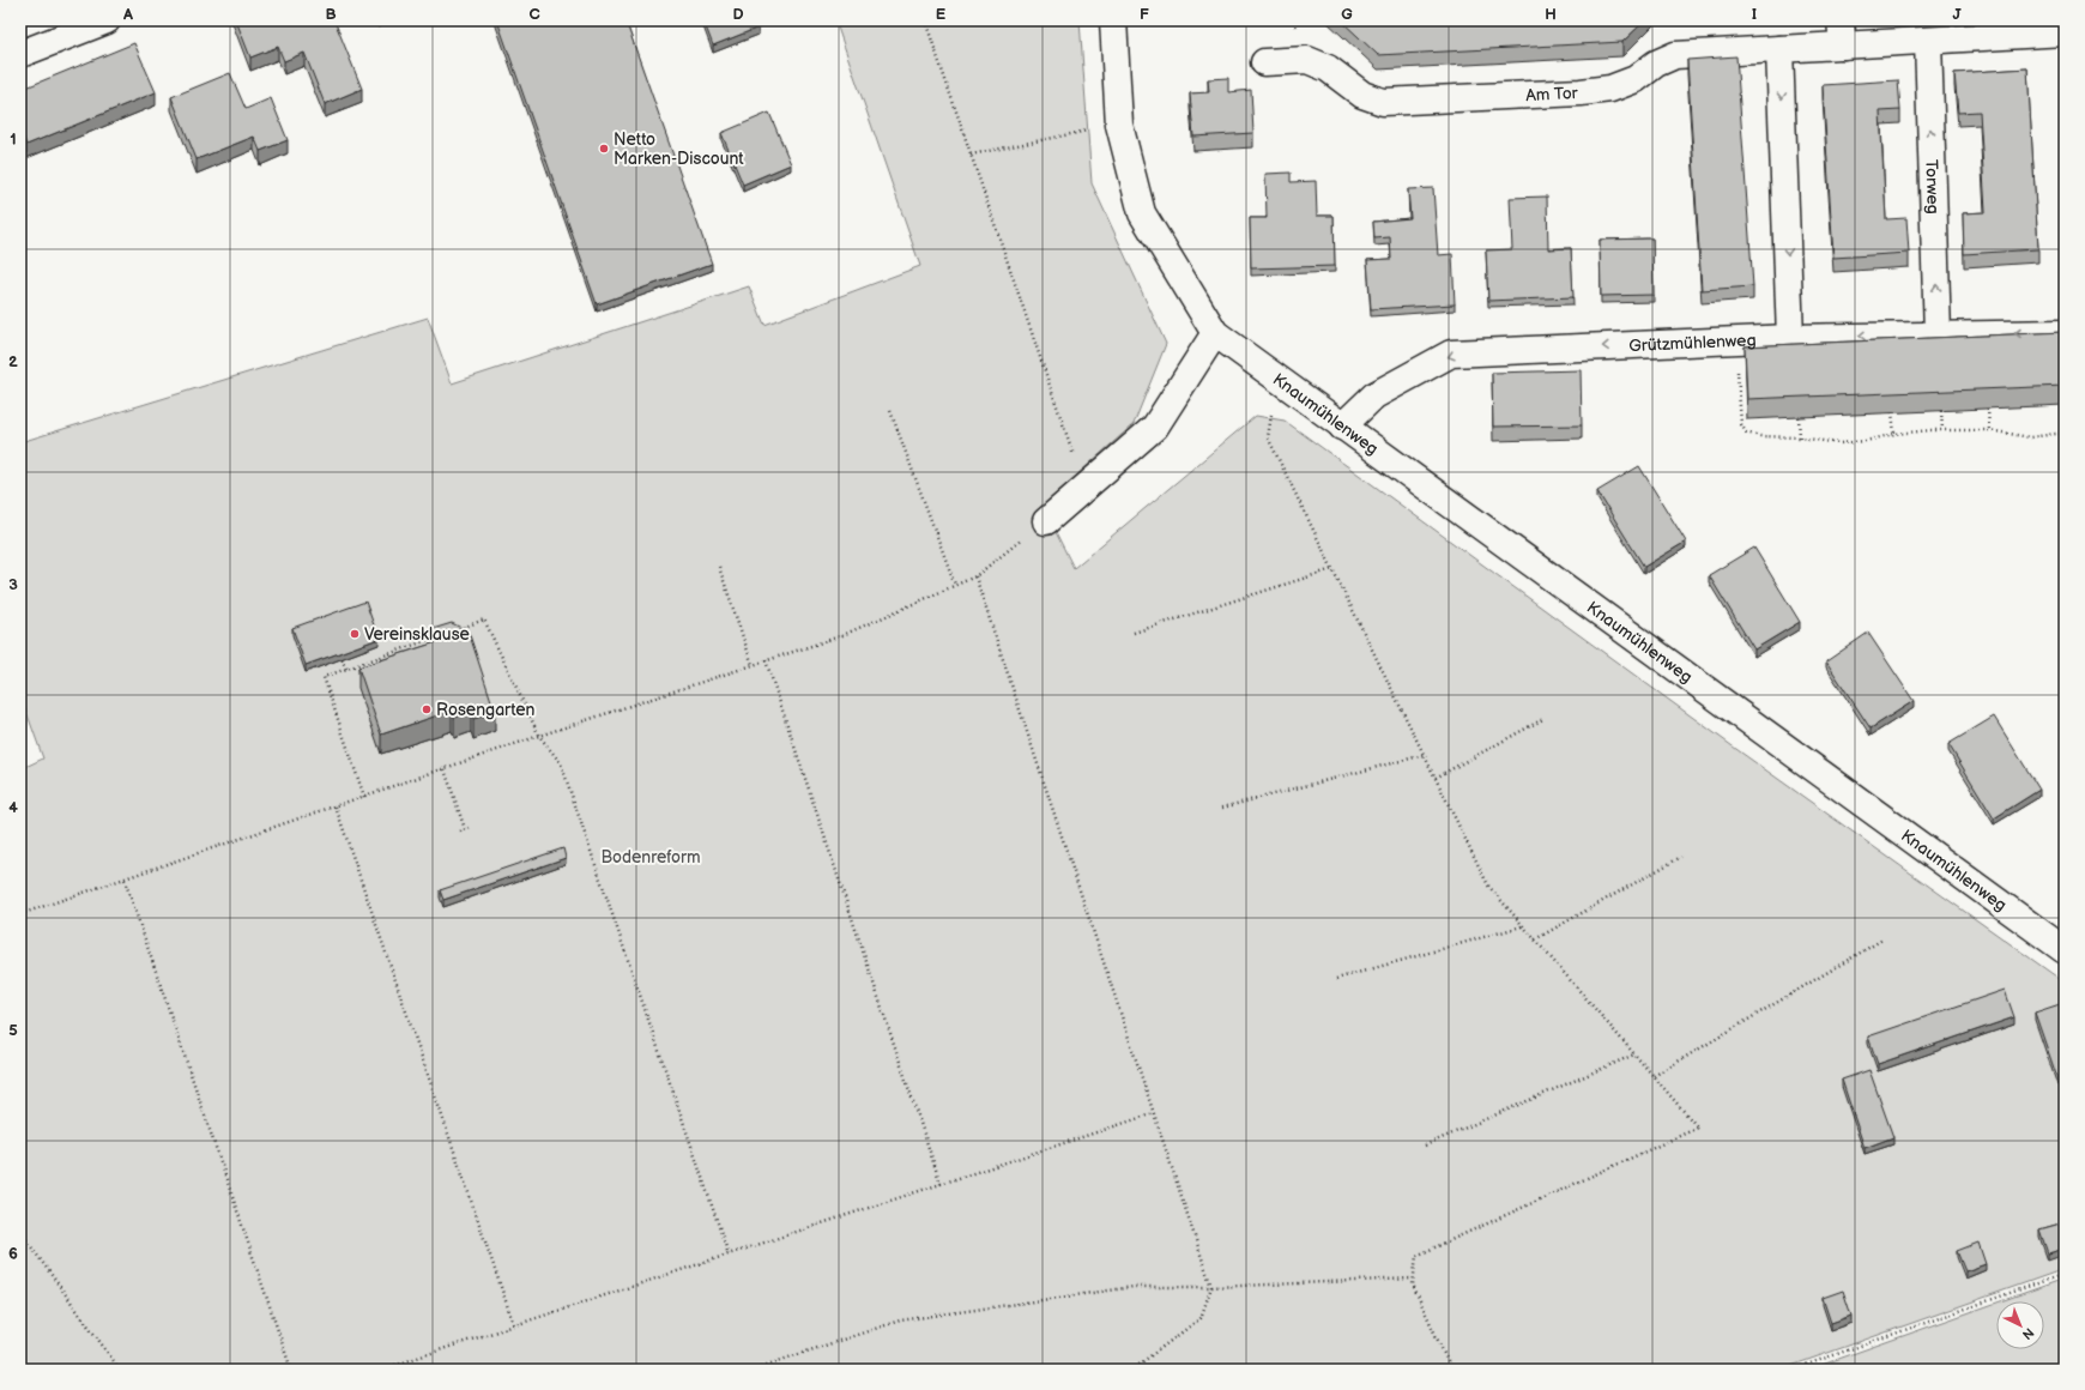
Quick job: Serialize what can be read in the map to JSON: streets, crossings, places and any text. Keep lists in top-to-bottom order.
{
  "streets": {
    "street": [
      "Am Tor",
      "Torweg",
      "Grützmühlenweg",
      "Knaumühlenweg"
    ]
  },
  "crossings": [
    ["Am Tor", "Torweg"],
    ["Torweg", "Grützmühlenweg"],
    ["Grützmühlenweg", "Knaumühlenweg"]
  ],
  "one_way": ["Grützmühlenweg"],
  "parks": ["Bodenreform"],
  "places": ["Netto Marken-Discount", "Vereinsklause", "Rosengarten"],
  "north": "bottom right",
  "grid": {
    "columns": [
      "A",
      "B",
      "C",
      "D",
      "E",
      "F",
      "G",
      "H",
      "I",
      "J"
    ],
    "rows": [
      "1",
      "2",
      "3",
      "4",
      "5",
      "6"
    ]
  }
}
